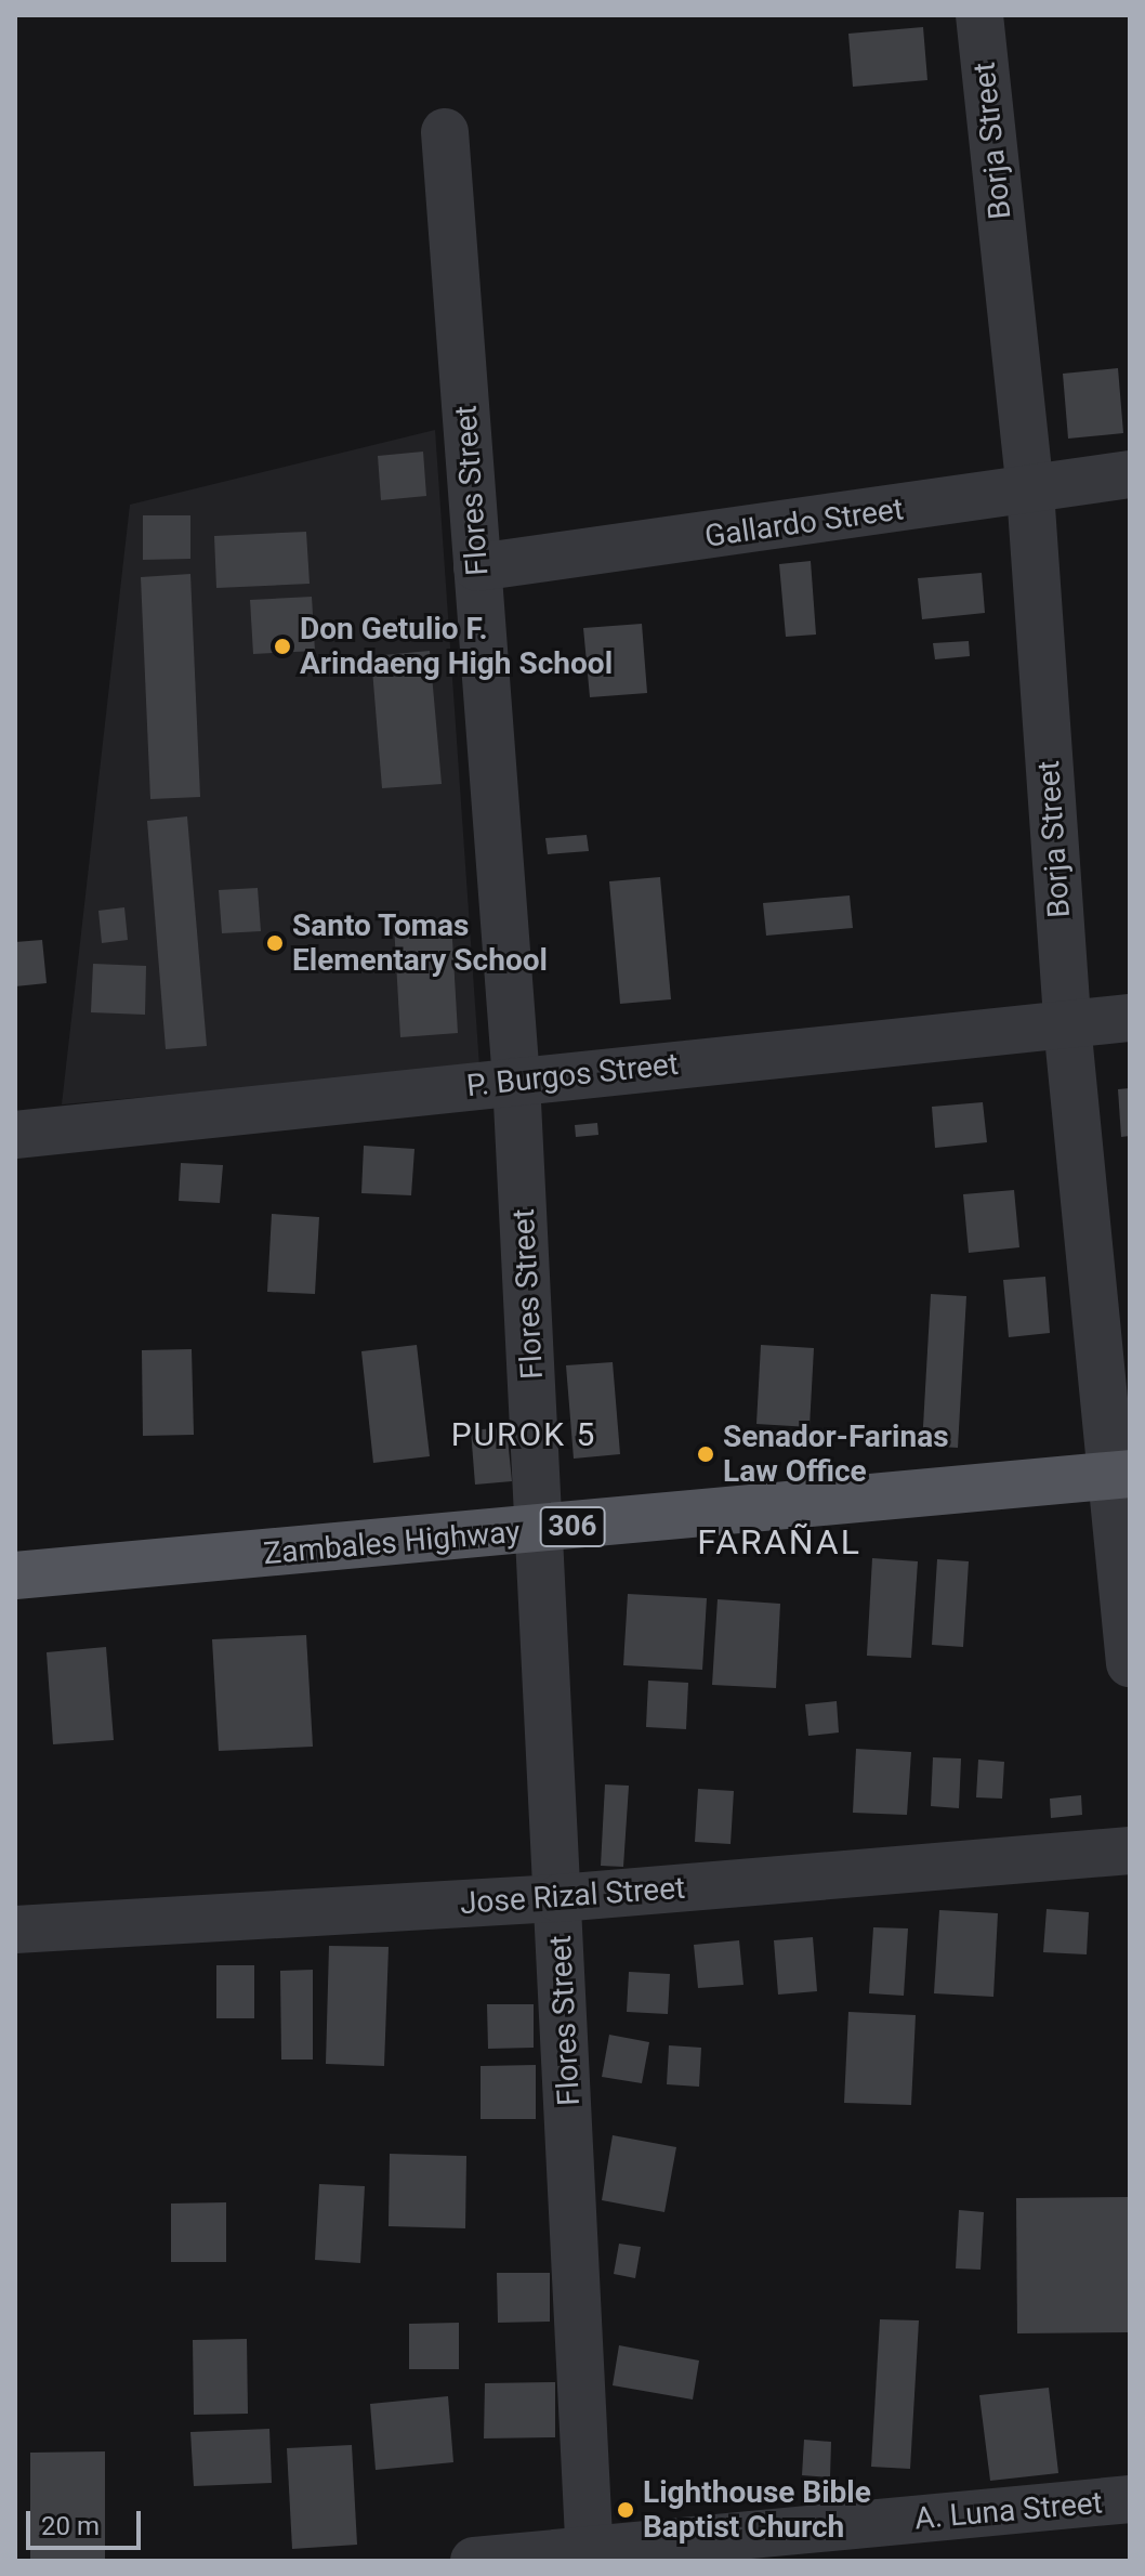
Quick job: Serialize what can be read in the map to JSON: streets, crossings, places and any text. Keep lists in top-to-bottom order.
{
  "streets": {
    "main road": ["306", "Zambales Highway"],
    "street": [
      "Borja Street",
      "Flores Street",
      "Gallardo Street",
      "P. Burgos Street",
      "Jose Rizal Street",
      "A. Luna Street"
    ]
  },
  "crossings": [
    ["Borja Street", "Gallardo Street"],
    ["Borja Street", "P. Burgos Street"],
    ["Borja Street", "Zambales Highway"],
    ["Flores Street", "Gallardo Street"],
    ["Flores Street", "P. Burgos Street"],
    ["Flores Street", "Zambales Highway"],
    ["Flores Street", "Jose Rizal Street"],
    ["Flores Street", "A. Luna Street"]
  ],
  "districts": ["PUROK 5", "FARAÑAL"],
  "places": [
    "Don Getulio F. Arindaeng High School",
    "Santo Tomas Elementary School",
    "Senador-Farinas Law Office",
    "Lighthouse Bible Baptist Church"
  ],
  "scale_bar": "20 m"
}
